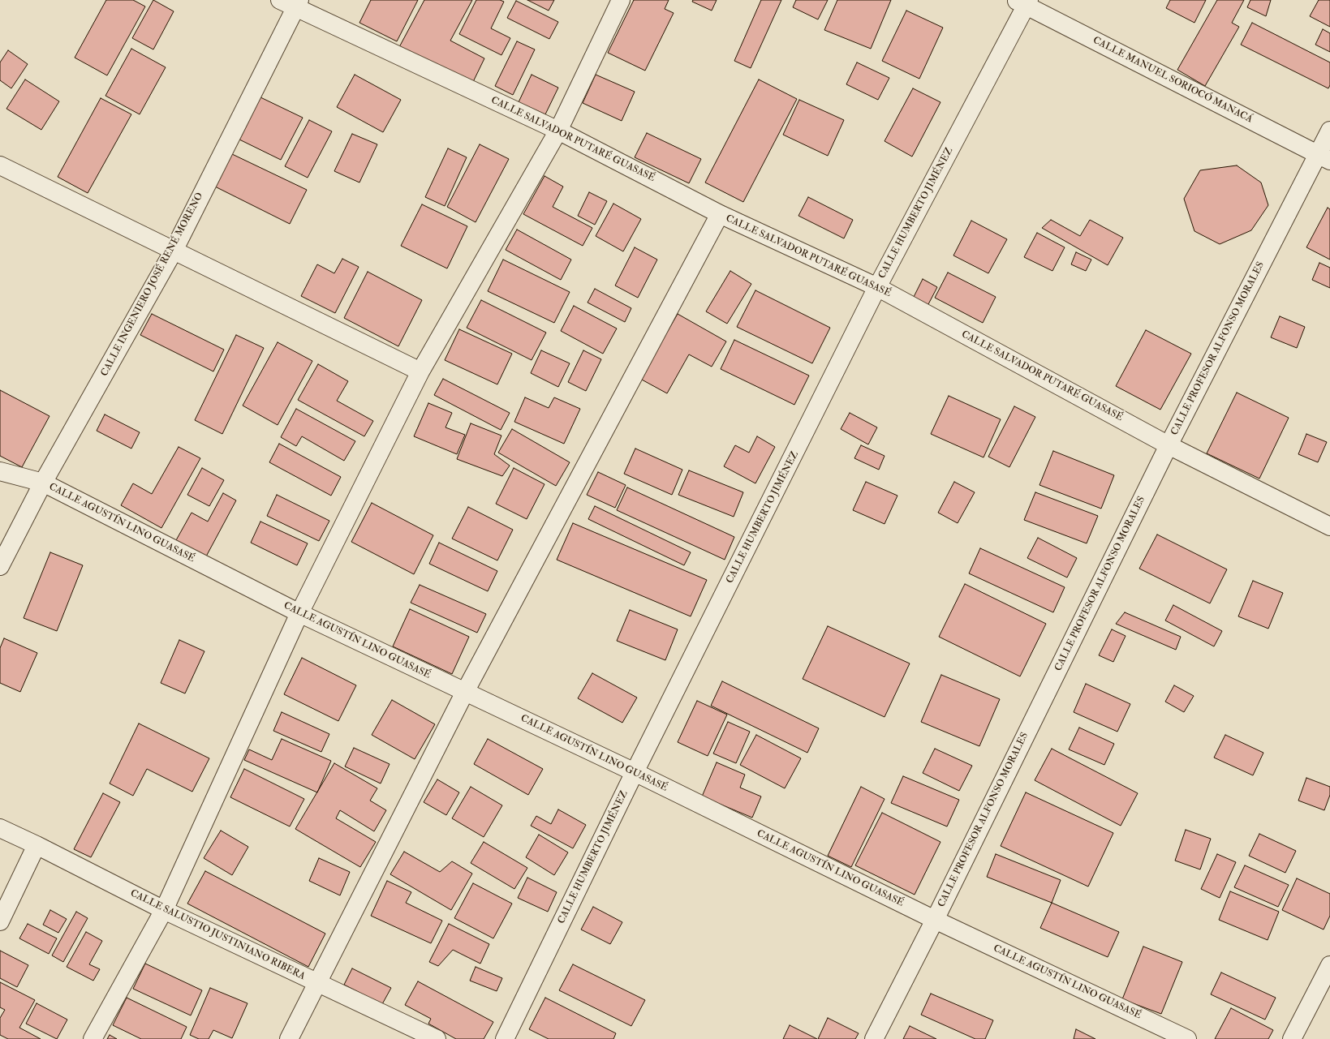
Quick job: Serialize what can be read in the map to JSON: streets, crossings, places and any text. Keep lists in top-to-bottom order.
{
  "streets": {
    "street": [
      "CALLE MANUEL SORIOCÓ MANACÁ",
      "CALLE SALVADOR PUTARÉ GUASASÉ",
      "CALLE HUMBERTO JIMÉNEZ",
      "CALLE INGENIERO JOSÉ RENÉ MORENO",
      "CALLE PROFESOR ALFONSO MORALES",
      "CALLE AGUSTÍN LINO GUASASÉ",
      "CALLE SALUSTIO JUSTINIANO RIBERA"
    ]
  },
  "crossings": [
    ["CALLE MANUEL SORIOCÓ MANACÁ", "CALLE HUMBERTO JIMÉNEZ"],
    ["CALLE MANUEL SORIOCÓ MANACÁ", "CALLE PROFESOR ALFONSO MORALES"],
    ["CALLE SALVADOR PUTARÉ GUASASÉ", "CALLE HUMBERTO JIMÉNEZ"],
    ["CALLE SALVADOR PUTARÉ GUASASÉ", "CALLE INGENIERO JOSÉ RENÉ MORENO"],
    ["CALLE SALVADOR PUTARÉ GUASASÉ", "CALLE PROFESOR ALFONSO MORALES"],
    ["CALLE HUMBERTO JIMÉNEZ", "CALLE AGUSTÍN LINO GUASASÉ"],
    ["CALLE INGENIERO JOSÉ RENÉ MORENO", "CALLE AGUSTÍN LINO GUASASÉ"],
    ["CALLE PROFESOR ALFONSO MORALES", "CALLE AGUSTÍN LINO GUASASÉ"]
  ]
}
